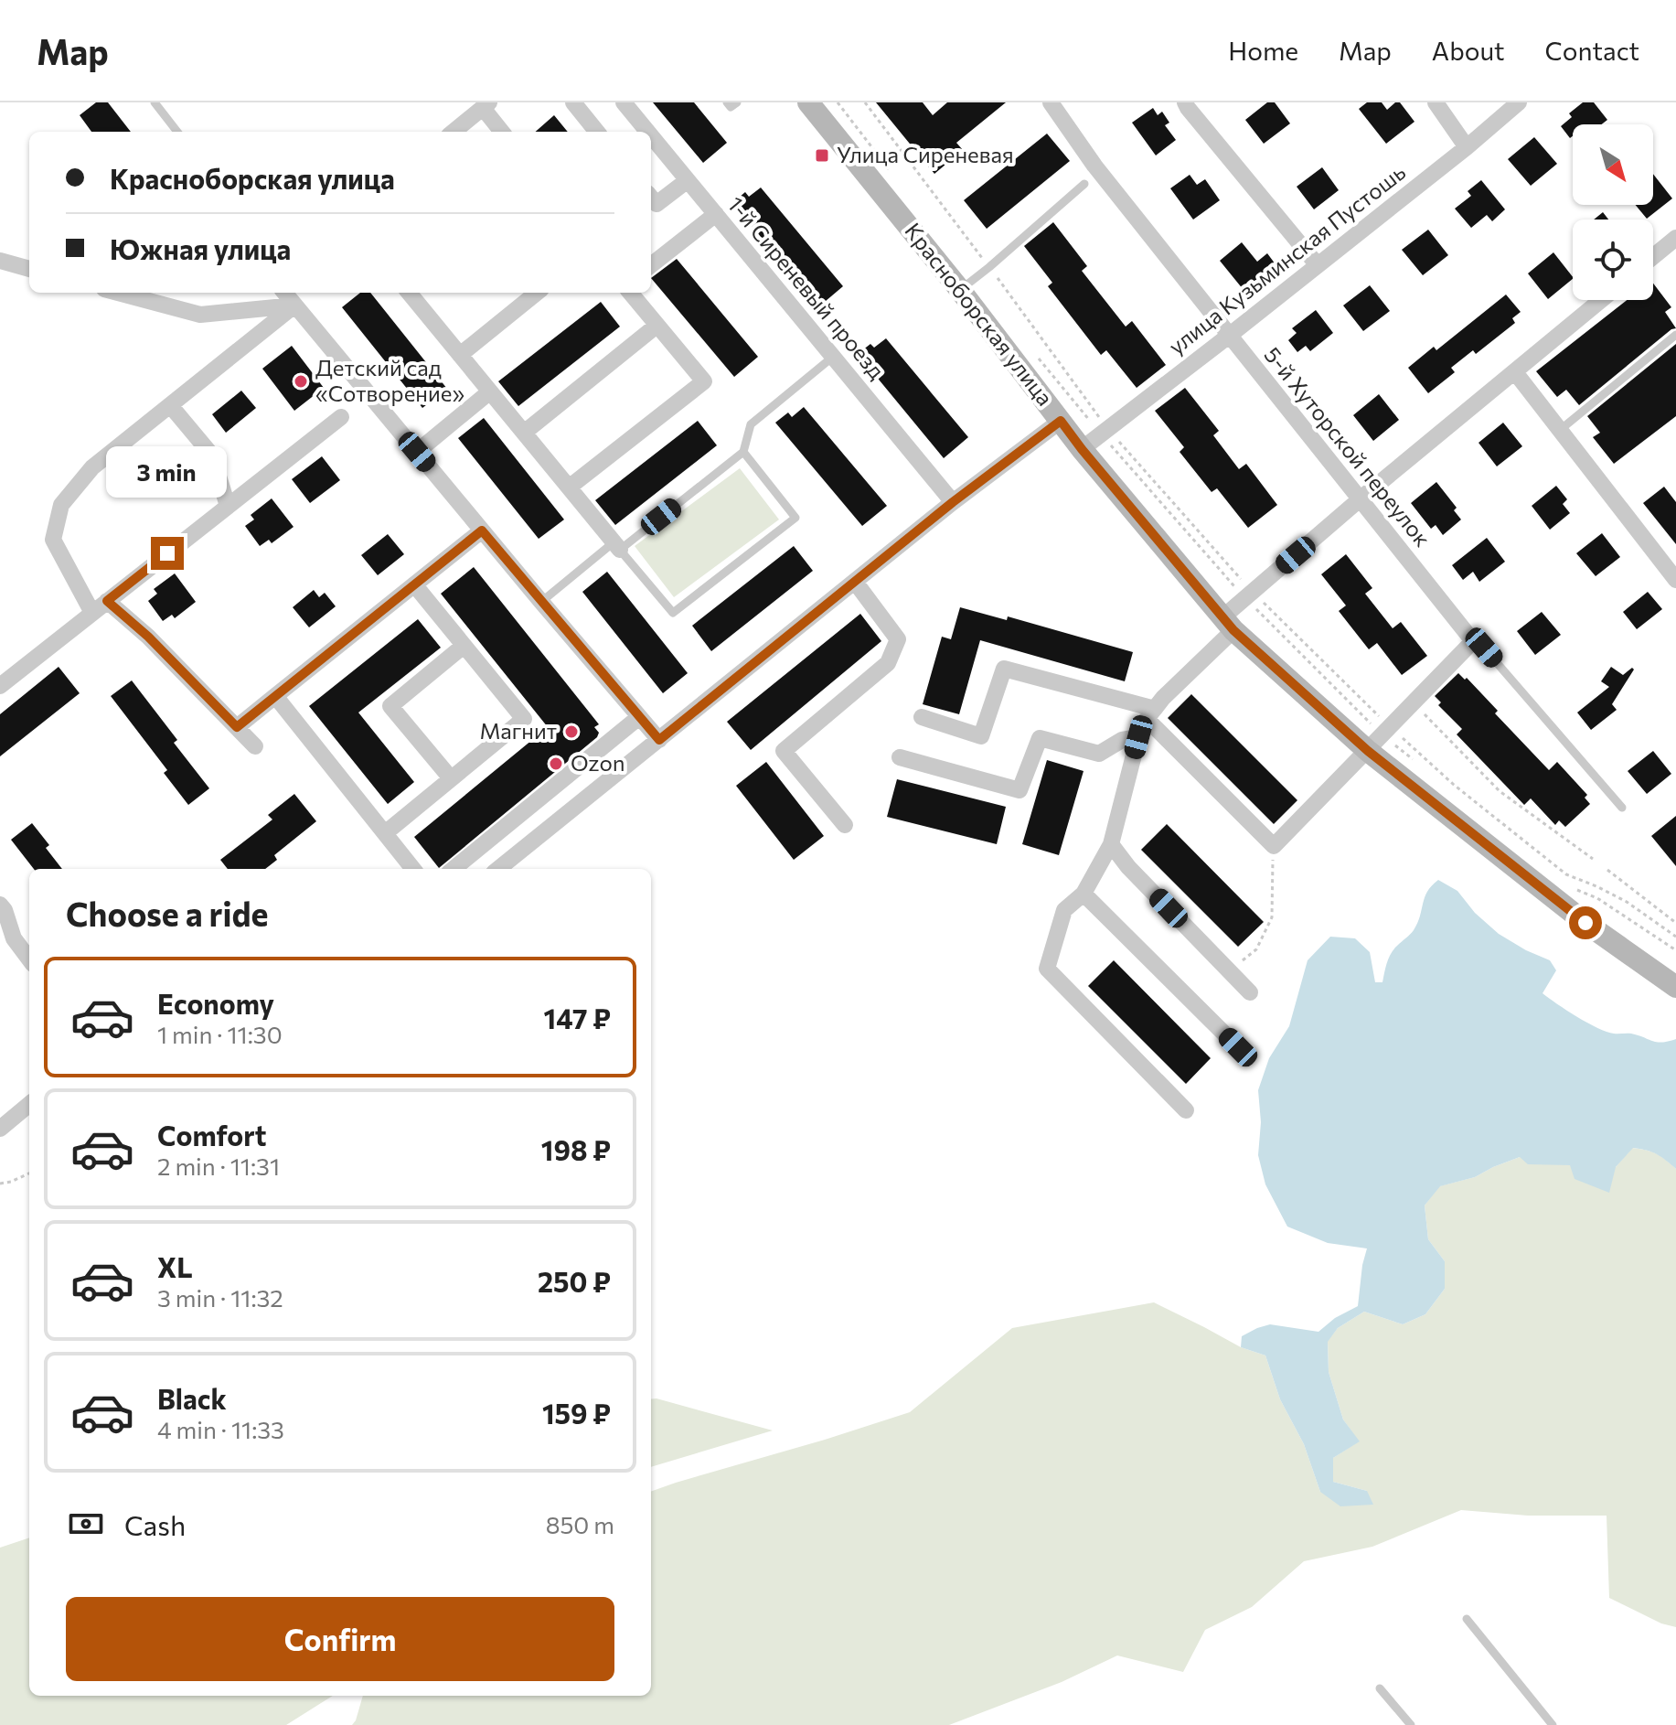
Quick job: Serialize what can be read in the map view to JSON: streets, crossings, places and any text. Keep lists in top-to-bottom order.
{
  "streets": {
    "street": [
      "улица Кузьминская Пустошь",
      "1-й Сиреневый проезд",
      "Красноборская улица",
      "5-й Хуторской переулок"
    ]
  },
  "crossings": [
    ["улица Кузьминская Пустошь", "Красноборская улица"],
    ["улица Кузьминская Пустошь", "5-й Хуторской переулок"]
  ],
  "places": {
    "transit": ["Улица Сиреневая"],
    "other": ["Детский сад «Сотворение»", "Магнит", "Ozon"]
  },
  "north": "bottom right",
  "page": {
    "header": "Map",
    "nav": [
      "Home",
      "Map",
      "About",
      "Contact"
    ],
    "banner": ["Красноборская улица", "Южная улица"],
    "bubble": "3 min",
    "heading": "Choose a ride",
    "list": [
      {
        "name": "Economy",
        "note": "1 min · 11:30",
        "value": "147 ₽"
      },
      {
        "name": "Comfort",
        "note": "2 min · 11:31",
        "value": "198 ₽"
      },
      {
        "name": "XL",
        "note": "3 min · 11:32",
        "value": "250 ₽"
      },
      {
        "name": "Black",
        "note": "4 min · 11:33",
        "value": "159 ₽"
      }
    ],
    "pay": ["Cash", "850 m"],
    "buttons": "Confirm"
  }
}
